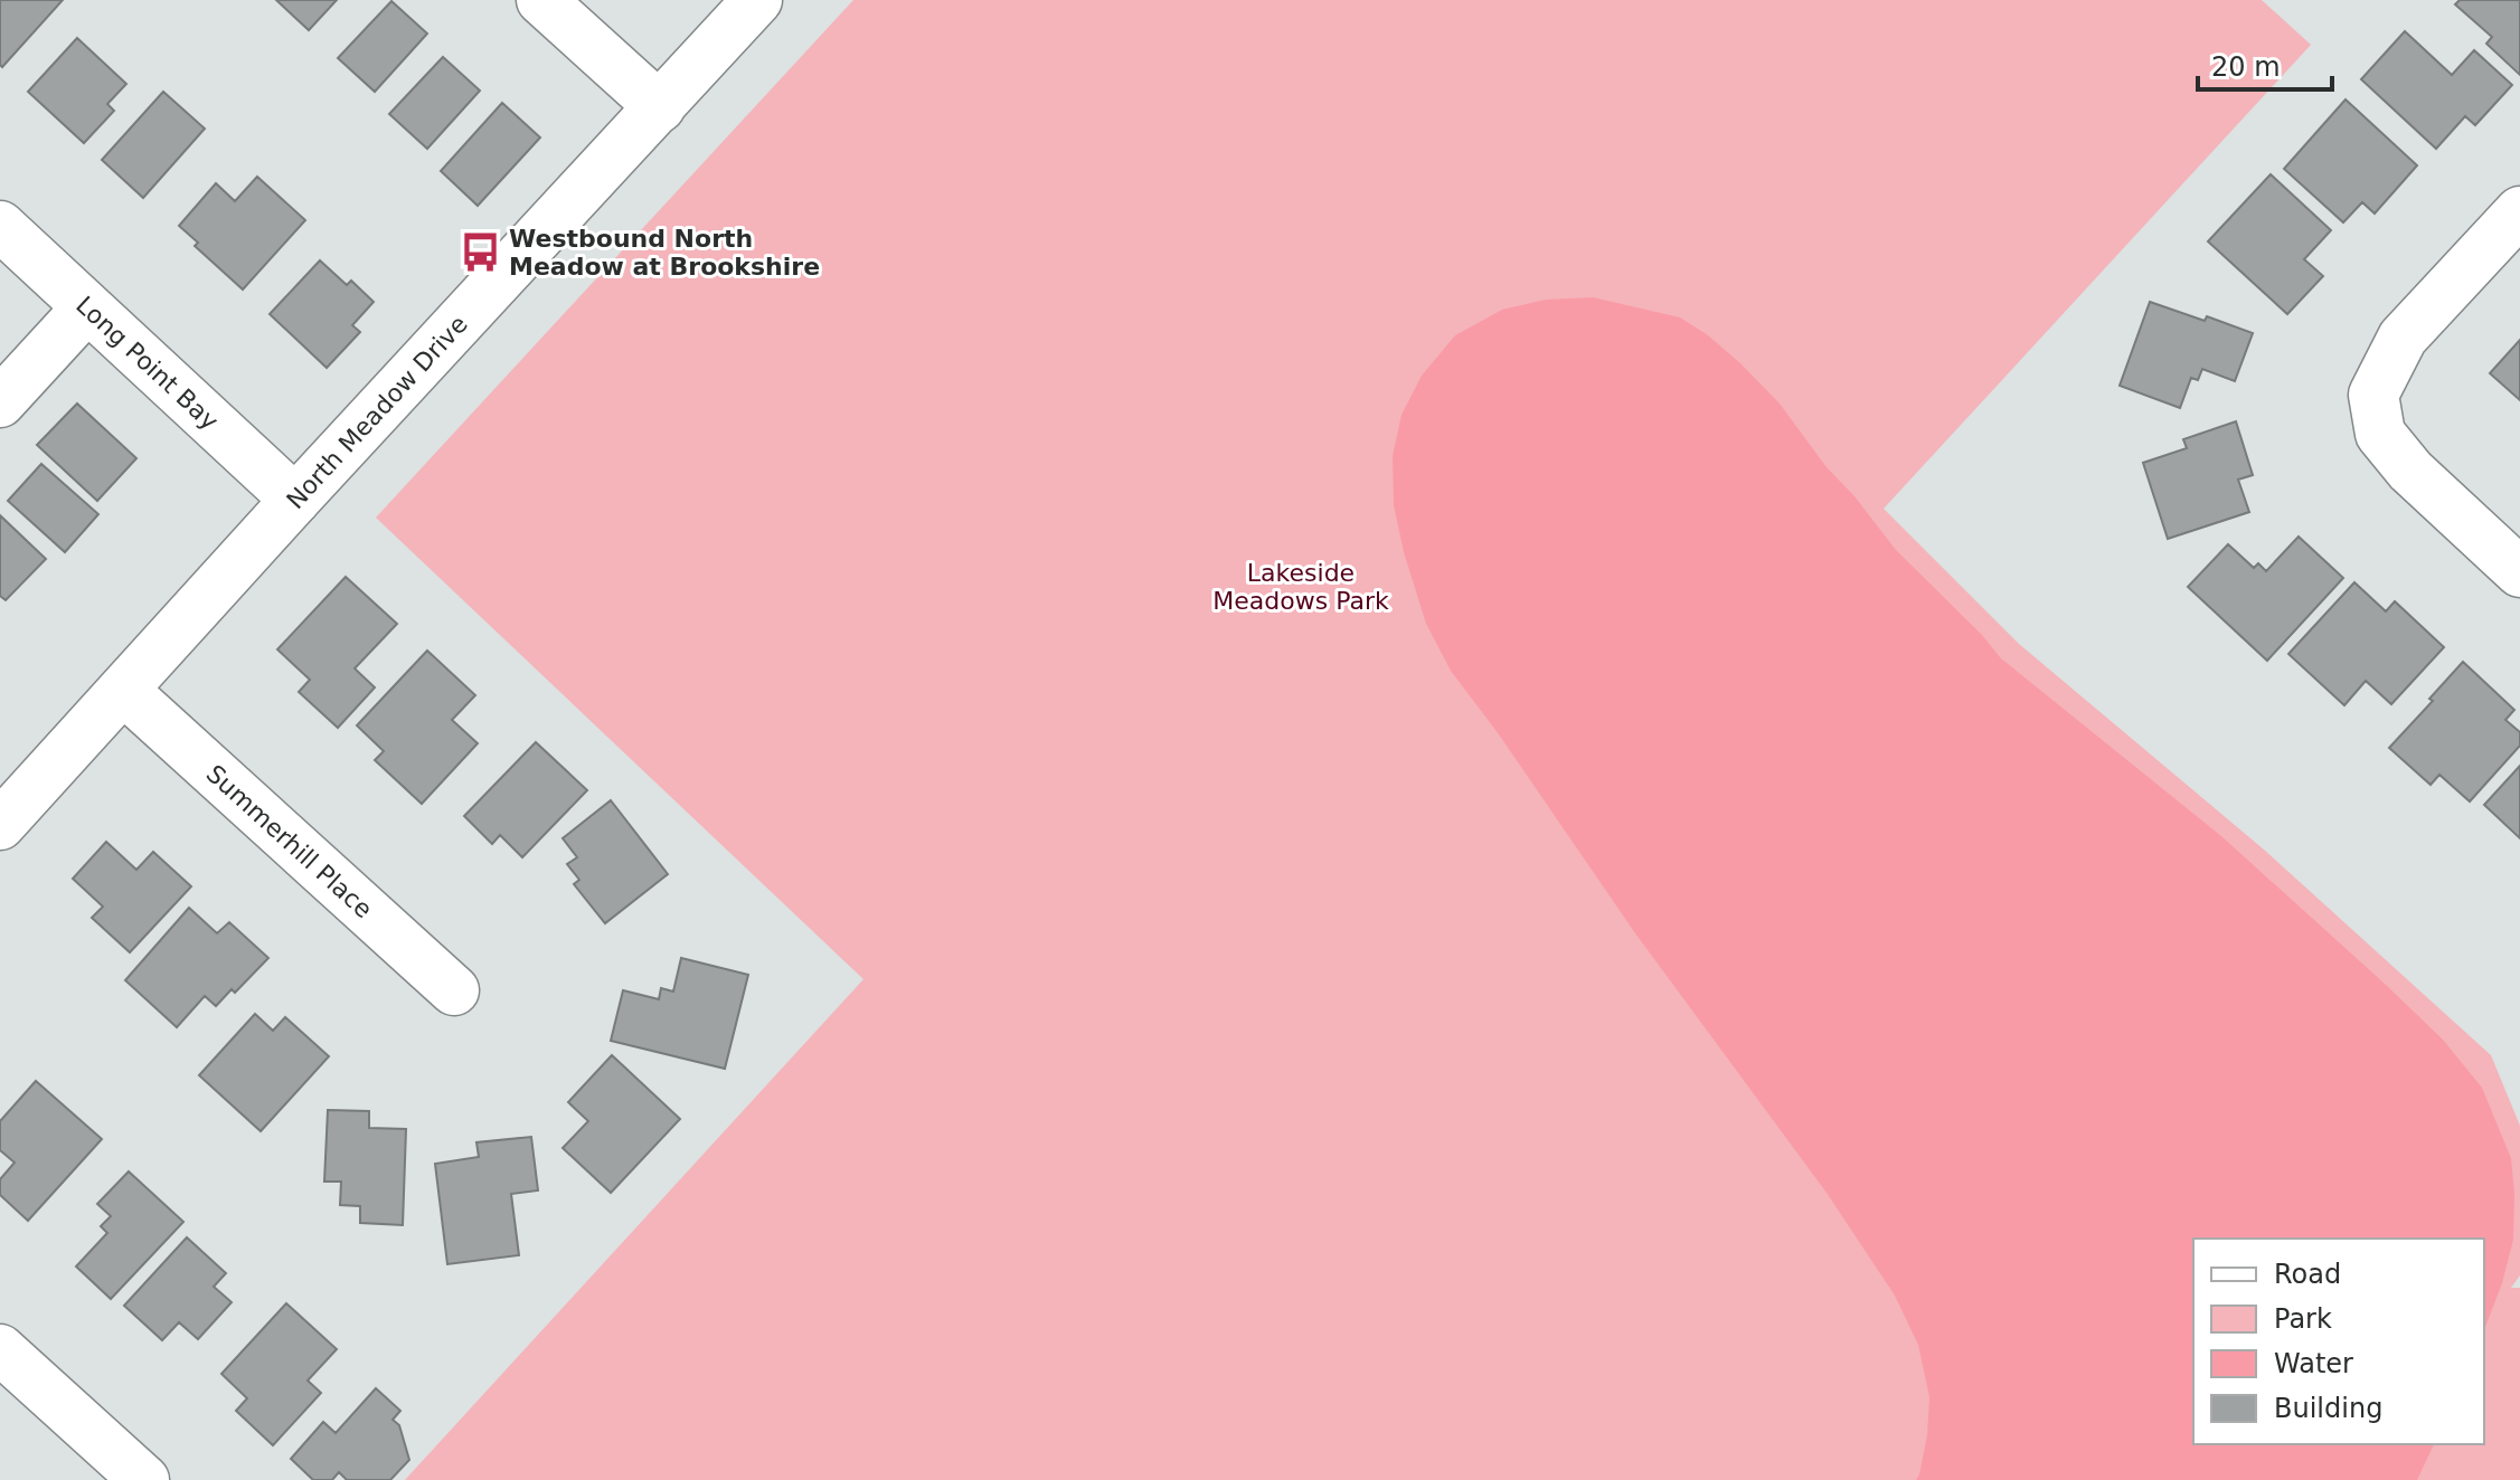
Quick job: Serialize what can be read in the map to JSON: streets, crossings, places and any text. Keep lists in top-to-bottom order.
{
  "streets": {
    "street": ["Long Point Bay", "North Meadow Drive", "Summerhill Place"]
  },
  "crossings": [
    ["Long Point Bay", "North Meadow Drive"],
    ["North Meadow Drive", "Summerhill Place"]
  ],
  "parks": ["Lakeside Meadows Park"],
  "places": {
    "bus stop": ["Westbound North Meadow at Brookshire"]
  },
  "legend": [
    "Road",
    "Park",
    "Water",
    "Building"
  ],
  "scale_bar": "20 m"
}
